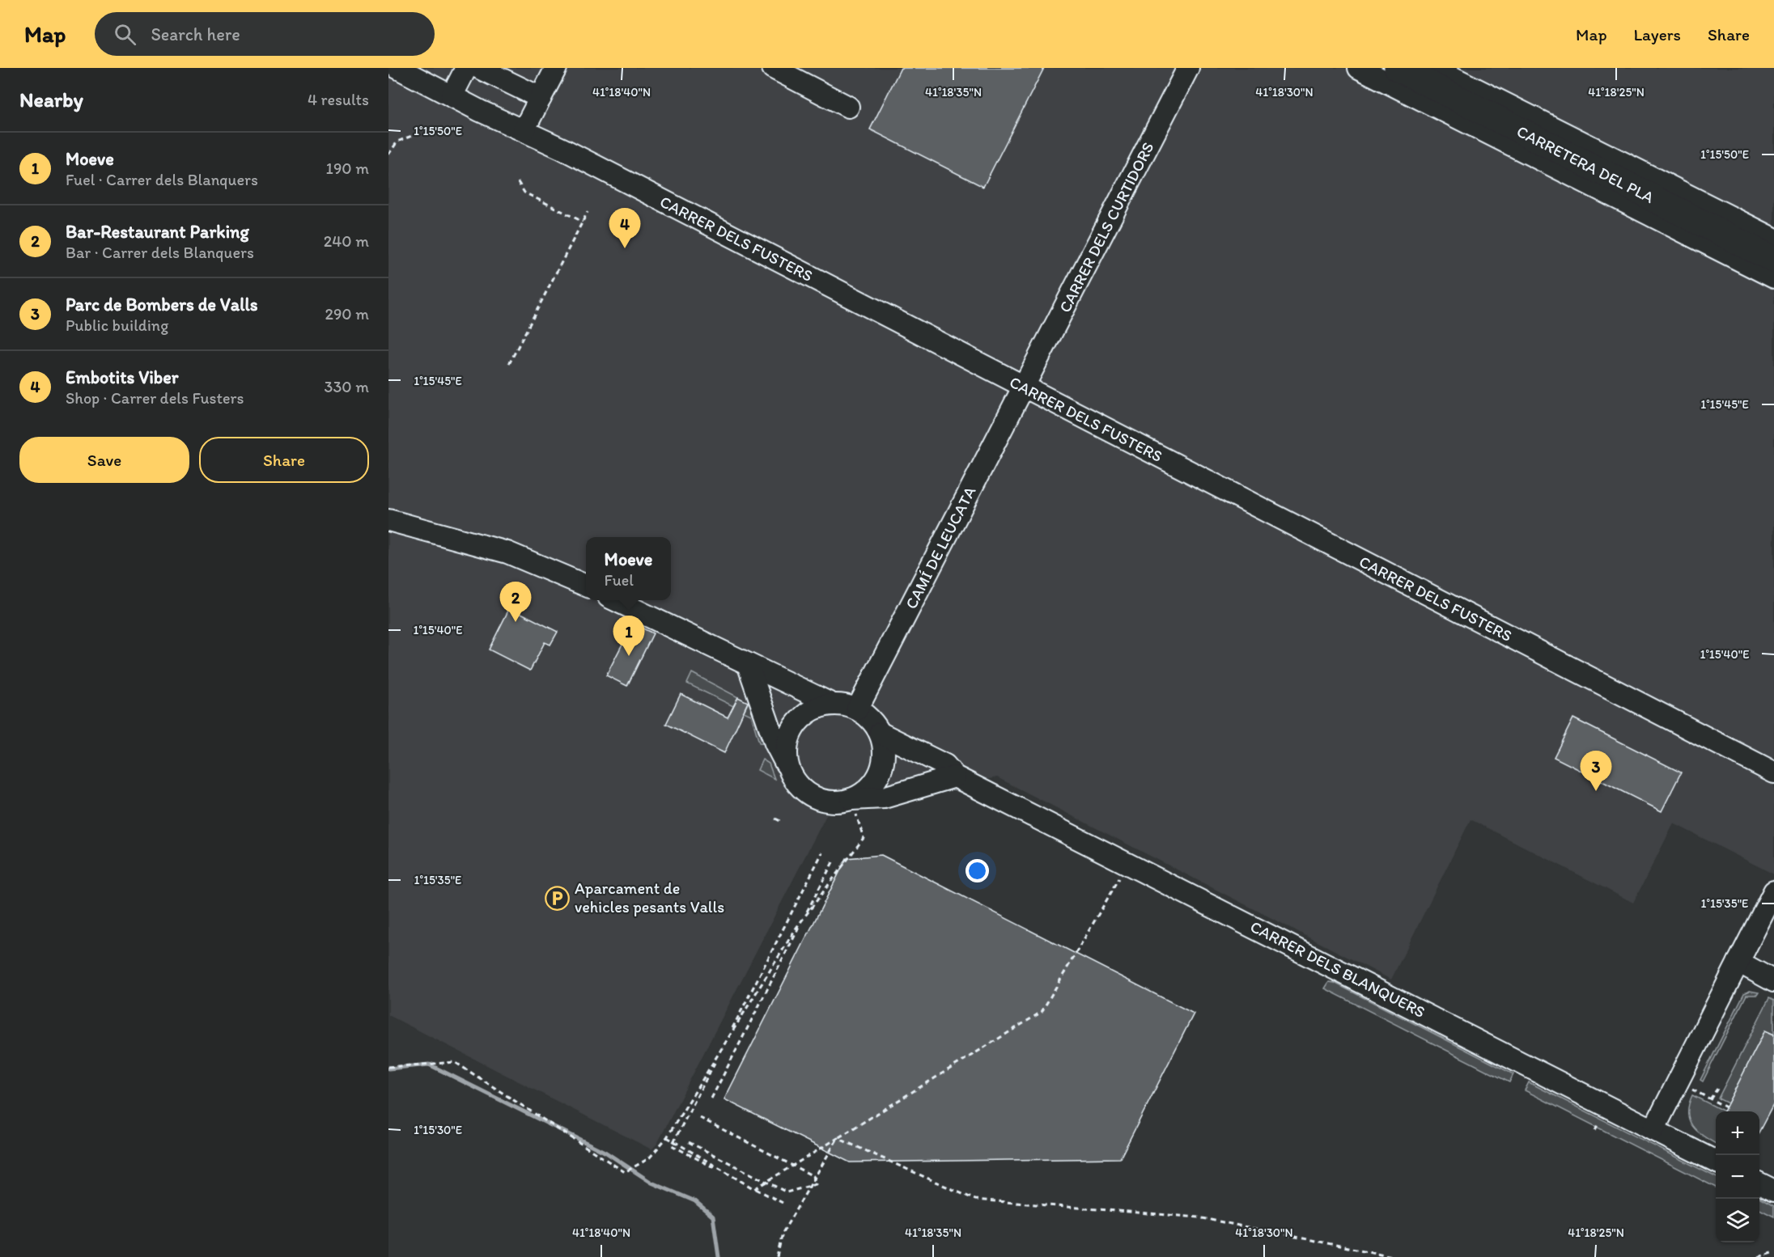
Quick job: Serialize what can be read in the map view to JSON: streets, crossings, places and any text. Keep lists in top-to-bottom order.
{
  "streets": {
    "main road": ["CARRETERA DEL PLA"],
    "street": [
      "CARRER DELS CURTIDORS",
      "CARRER DELS FUSTERS",
      "CAMÍ DE LEUCATA",
      "CARRER DELS BLANQUERS"
    ]
  },
  "crossings": [
    ["CARRER DELS CURTIDORS", "CARRER DELS FUSTERS"],
    ["CARRER DELS CURTIDORS", "CAMÍ DE LEUCATA"],
    ["CARRER DELS FUSTERS", "CAMÍ DE LEUCATA"],
    ["CAMÍ DE LEUCATA", "CARRER DELS BLANQUERS"]
  ],
  "places": {
    "parking": ["Aparcament de vehicles pesants Valls"]
  },
  "page": {
    "header": "Map",
    "search": "Search here",
    "nav": ["Map", "Layers", "Share"],
    "heading": ["Nearby", "4 results"],
    "list": [
      {
        "mark": "1",
        "name": "Moeve",
        "note": "Fuel · Carrer dels Blanquers",
        "value": "190 m"
      },
      {
        "mark": "2",
        "name": "Bar-Restaurant Parking",
        "note": "Bar · Carrer dels Blanquers",
        "value": "240 m"
      },
      {
        "mark": "3",
        "name": "Parc de Bombers de Valls",
        "note": "Public building",
        "value": "290 m"
      },
      {
        "mark": "4",
        "name": "Embotits Viber",
        "note": "Shop · Carrer dels Fusters",
        "value": "330 m"
      }
    ],
    "pins": [
      "4",
      "2",
      "1",
      "3"
    ],
    "buttons": ["Save", "Share"],
    "popup": ["Moeve", "Fuel"],
    "map_buttons": ["+", "−"]
  },
  "coordinates": [
    "41°18'35\"N",
    "41°18'40\"N",
    "41°18'30\"N",
    "41°18'25\"N",
    "1°15'50\"E",
    "1°15'45\"E",
    "1°15'40\"E",
    "1°15'35\"E",
    "1°15'30\"E"
  ]
}
